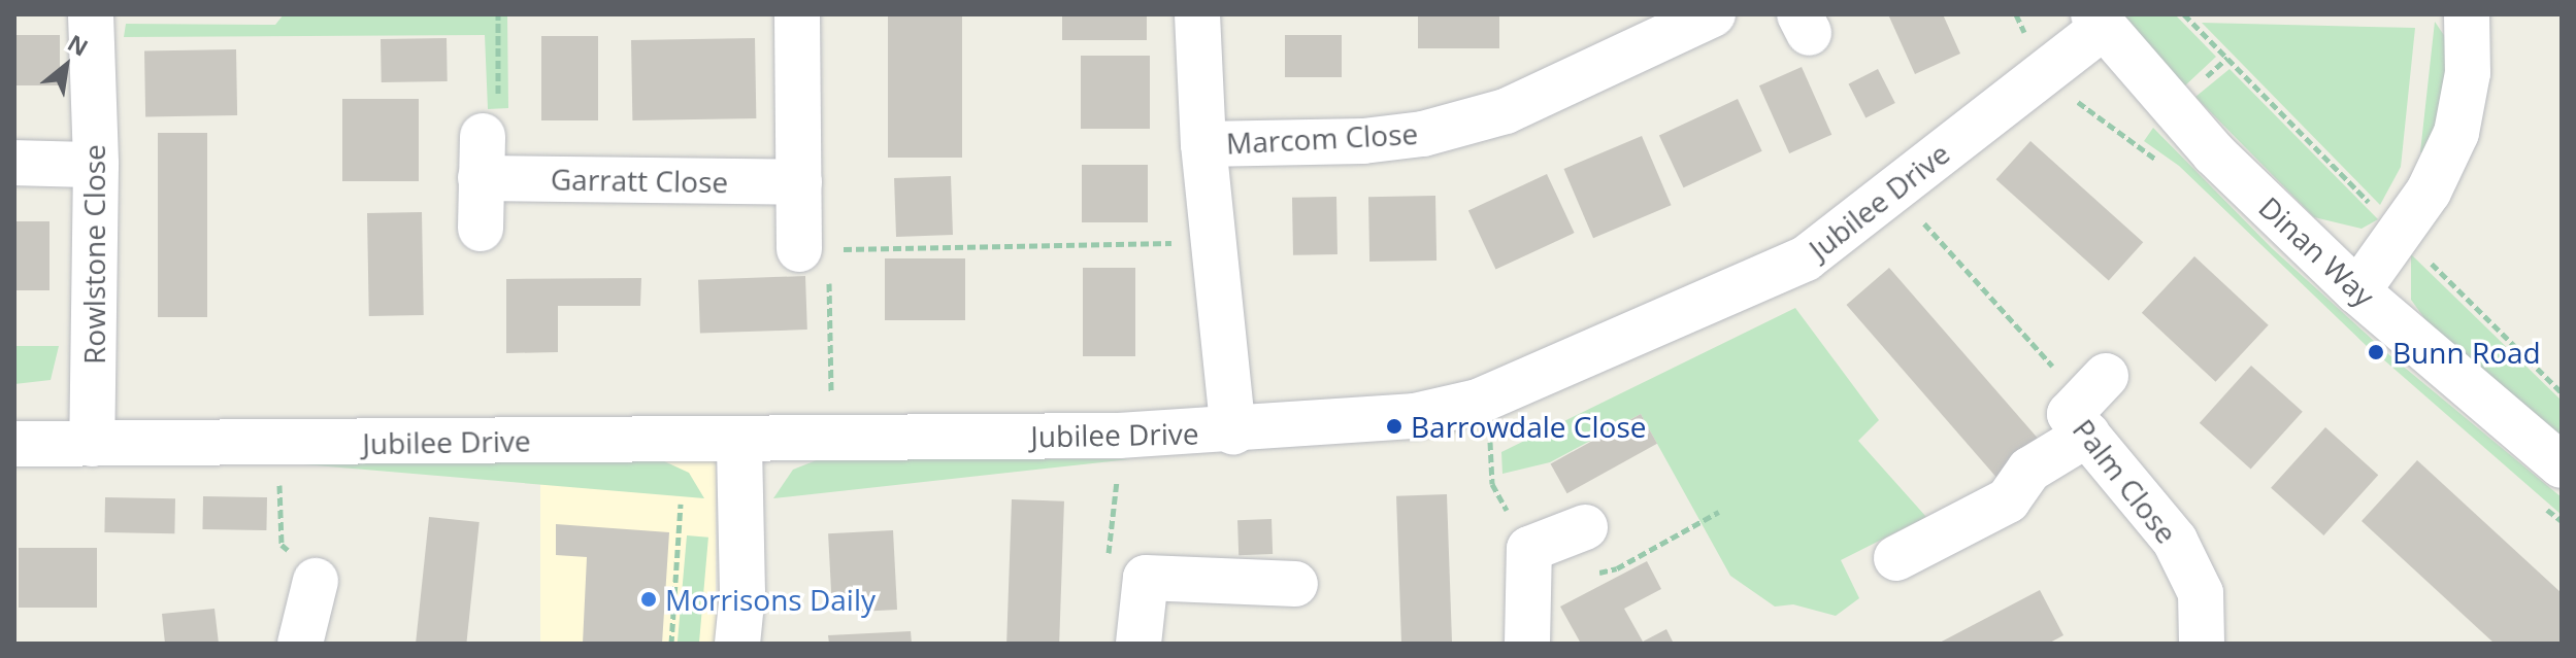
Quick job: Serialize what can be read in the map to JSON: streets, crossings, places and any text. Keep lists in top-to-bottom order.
{
  "streets": {
    "street": [
      "Marcom Close",
      "Garratt Close",
      "Jubilee Drive",
      "Dinan Way",
      "Rowlstone Close",
      "Palm Close"
    ]
  },
  "crossings": [
    ["Jubilee Drive", "Dinan Way"],
    ["Jubilee Drive", "Rowlstone Close"]
  ],
  "places": ["Bunn Road", "Barrowdale Close", "Morrisons Daily"],
  "north": "top right"
}
